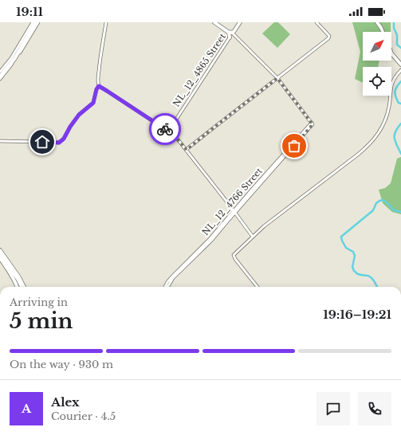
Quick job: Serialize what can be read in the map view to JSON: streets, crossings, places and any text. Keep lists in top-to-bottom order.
{
  "streets": {
    "street": ["NL_12_4865 Street", "NL_12_4766 Street"]
  },
  "north": "top right",
  "page": {
    "status": "19:11",
    "heading": ["5 min", "Arriving in", "19:16–19:21"],
    "panel": ["Alex", "Courier · 4.5"],
    "bar": "On the way · 930 m",
    "round": "A"
  }
}
